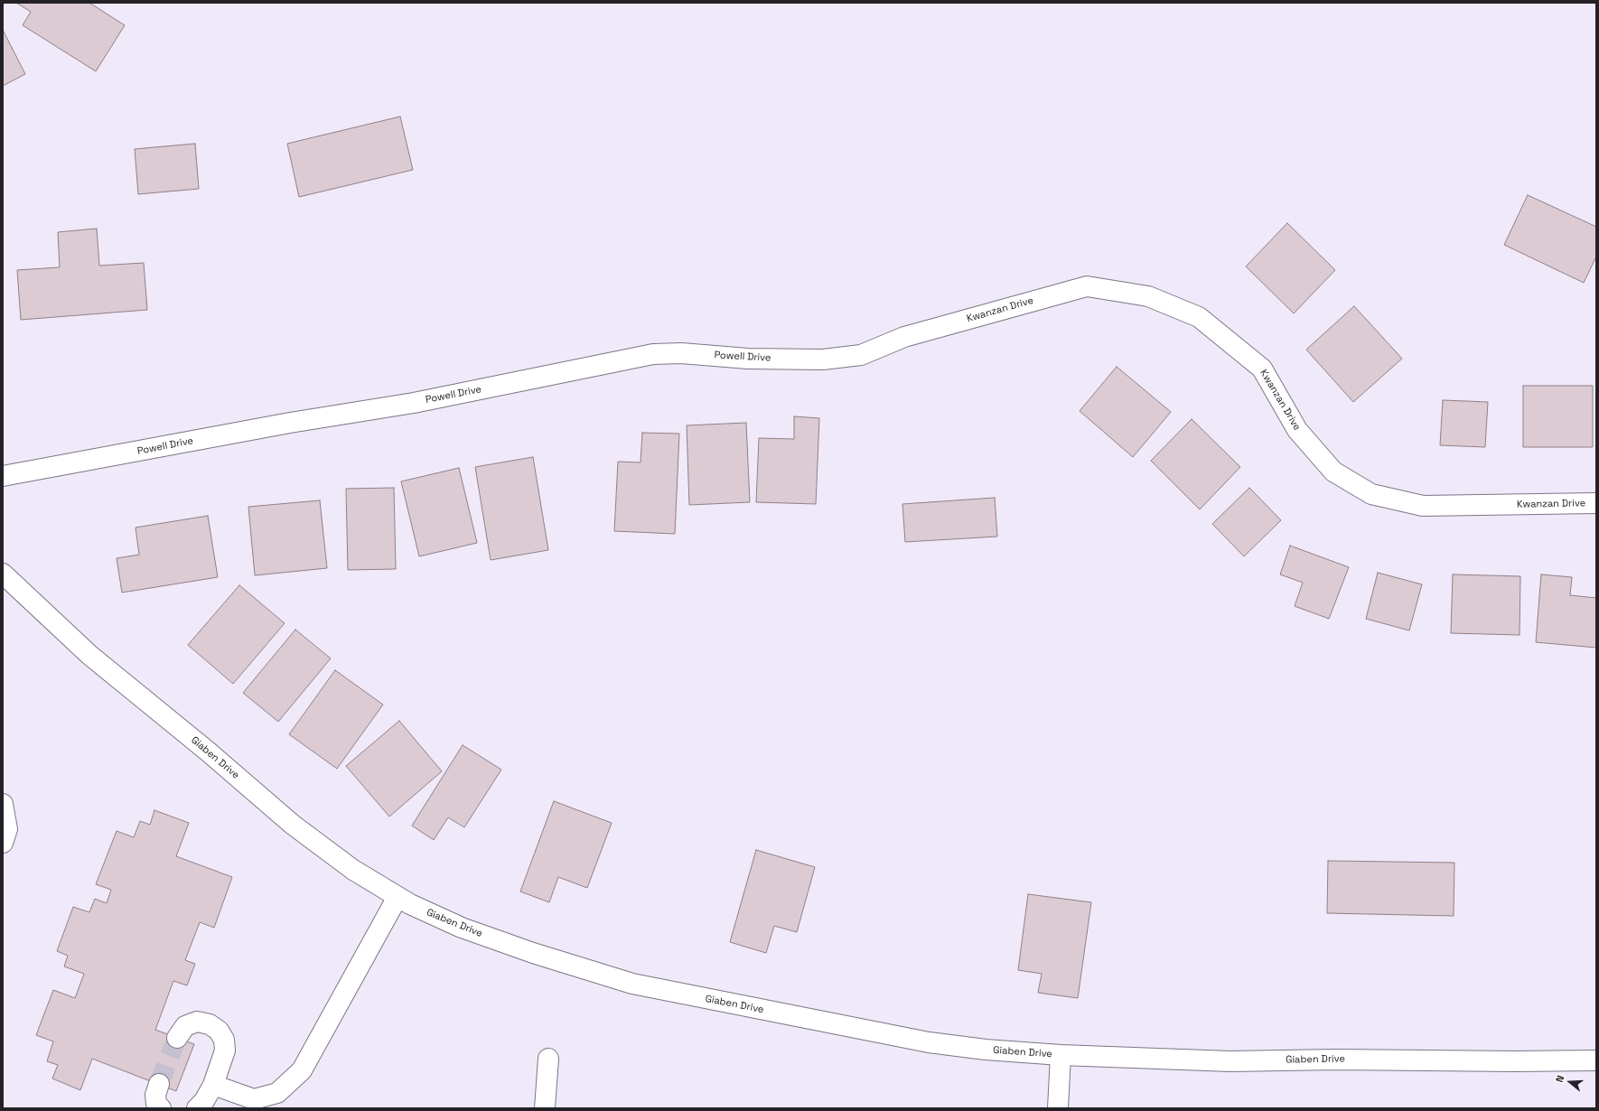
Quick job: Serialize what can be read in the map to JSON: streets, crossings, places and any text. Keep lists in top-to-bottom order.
{
  "streets": {
    "street": ["Kwanzan Drive", "Powell Drive", "Giaben Drive"]
  },
  "crossings": [
    ["Kwanzan Drive", "Powell Drive"]
  ],
  "north": "left"
}
